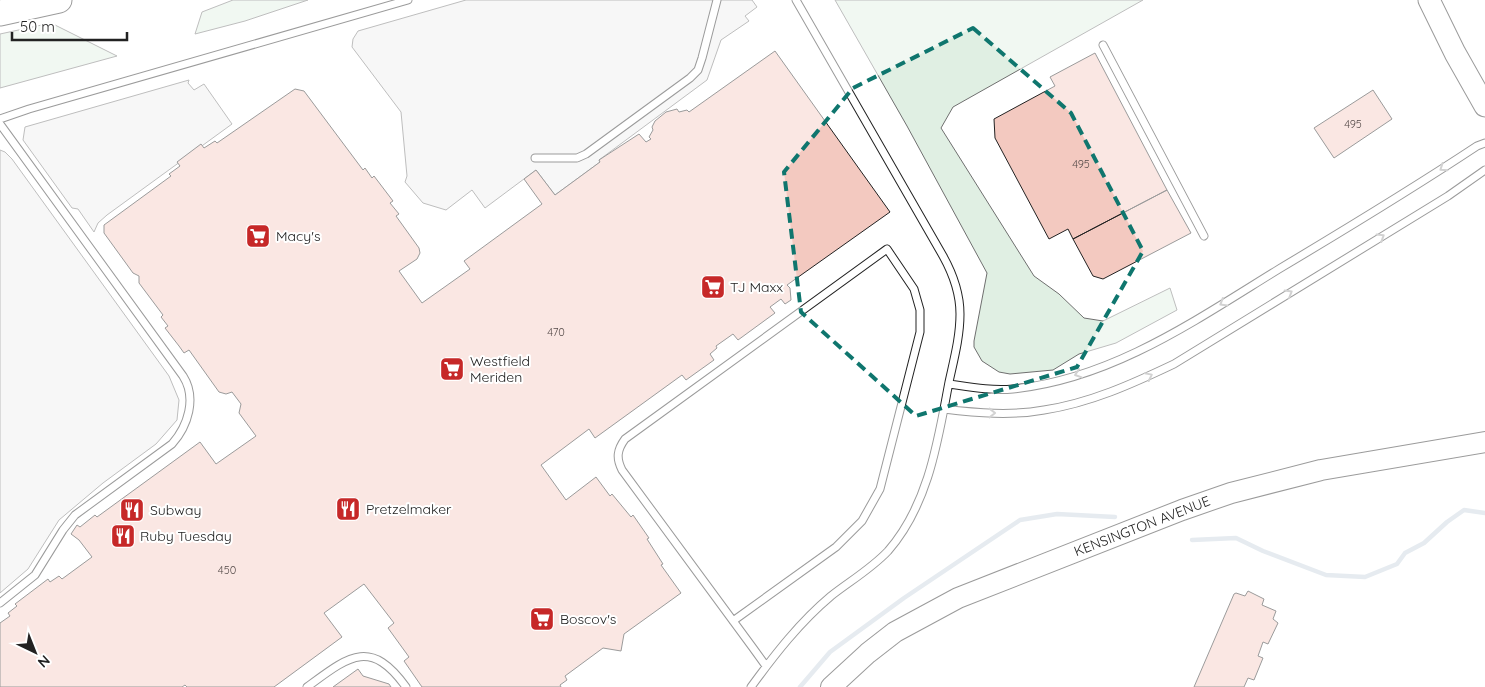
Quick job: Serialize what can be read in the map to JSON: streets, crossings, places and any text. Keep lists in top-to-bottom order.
{
  "streets": {
    "main road": ["KENSINGTON AVENUE"]
  },
  "places": {
    "supermarket": [
      "Macy's",
      "TJ Maxx",
      "Westfield Meriden",
      "Boscov's"
    ],
    "restaurant": ["Pretzelmaker", "Subway", "Ruby Tuesday"]
  },
  "house_numbers": [
    "495",
    "495",
    "470",
    "450"
  ],
  "scale_bar": "50 m",
  "north": "bottom right"
}
